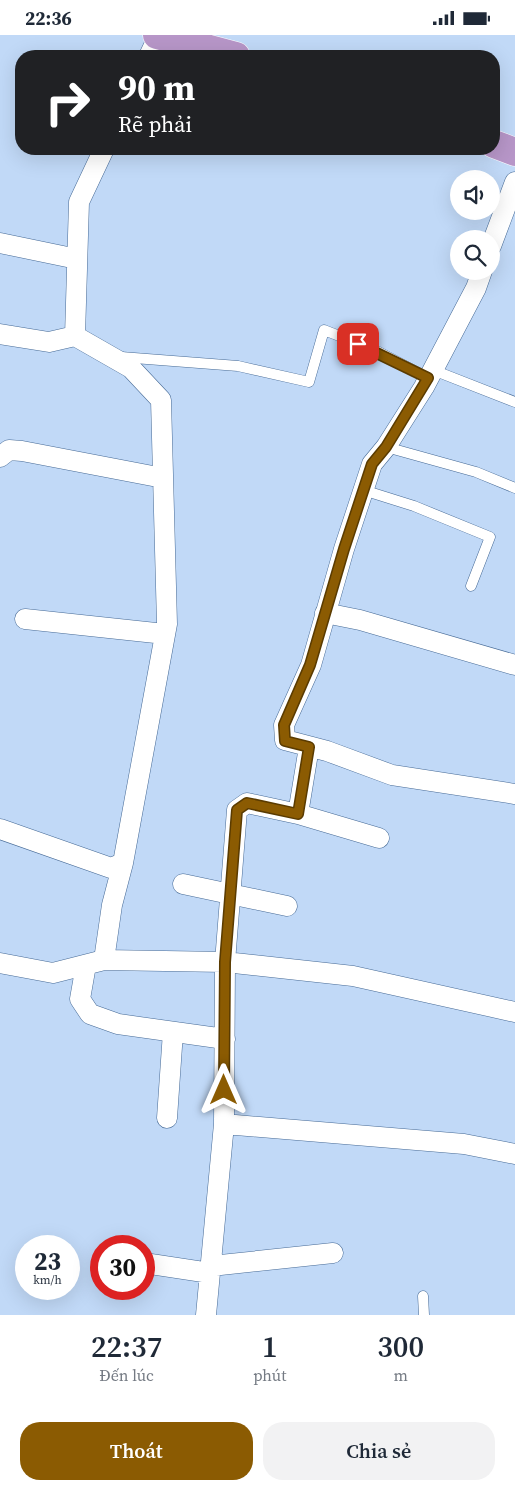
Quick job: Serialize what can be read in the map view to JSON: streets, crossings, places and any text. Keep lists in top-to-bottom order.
{
  "page": {
    "status": "22:36",
    "turn": ["90 m", "Rẽ phải"],
    "speed": "23 km/h",
    "limit": "30",
    "eta": [
      "22:37",
      "Đến lúc",
      "1",
      "phút",
      "300",
      "m"
    ],
    "buttons": ["Thoát", "Chia sẻ"]
  }
}
